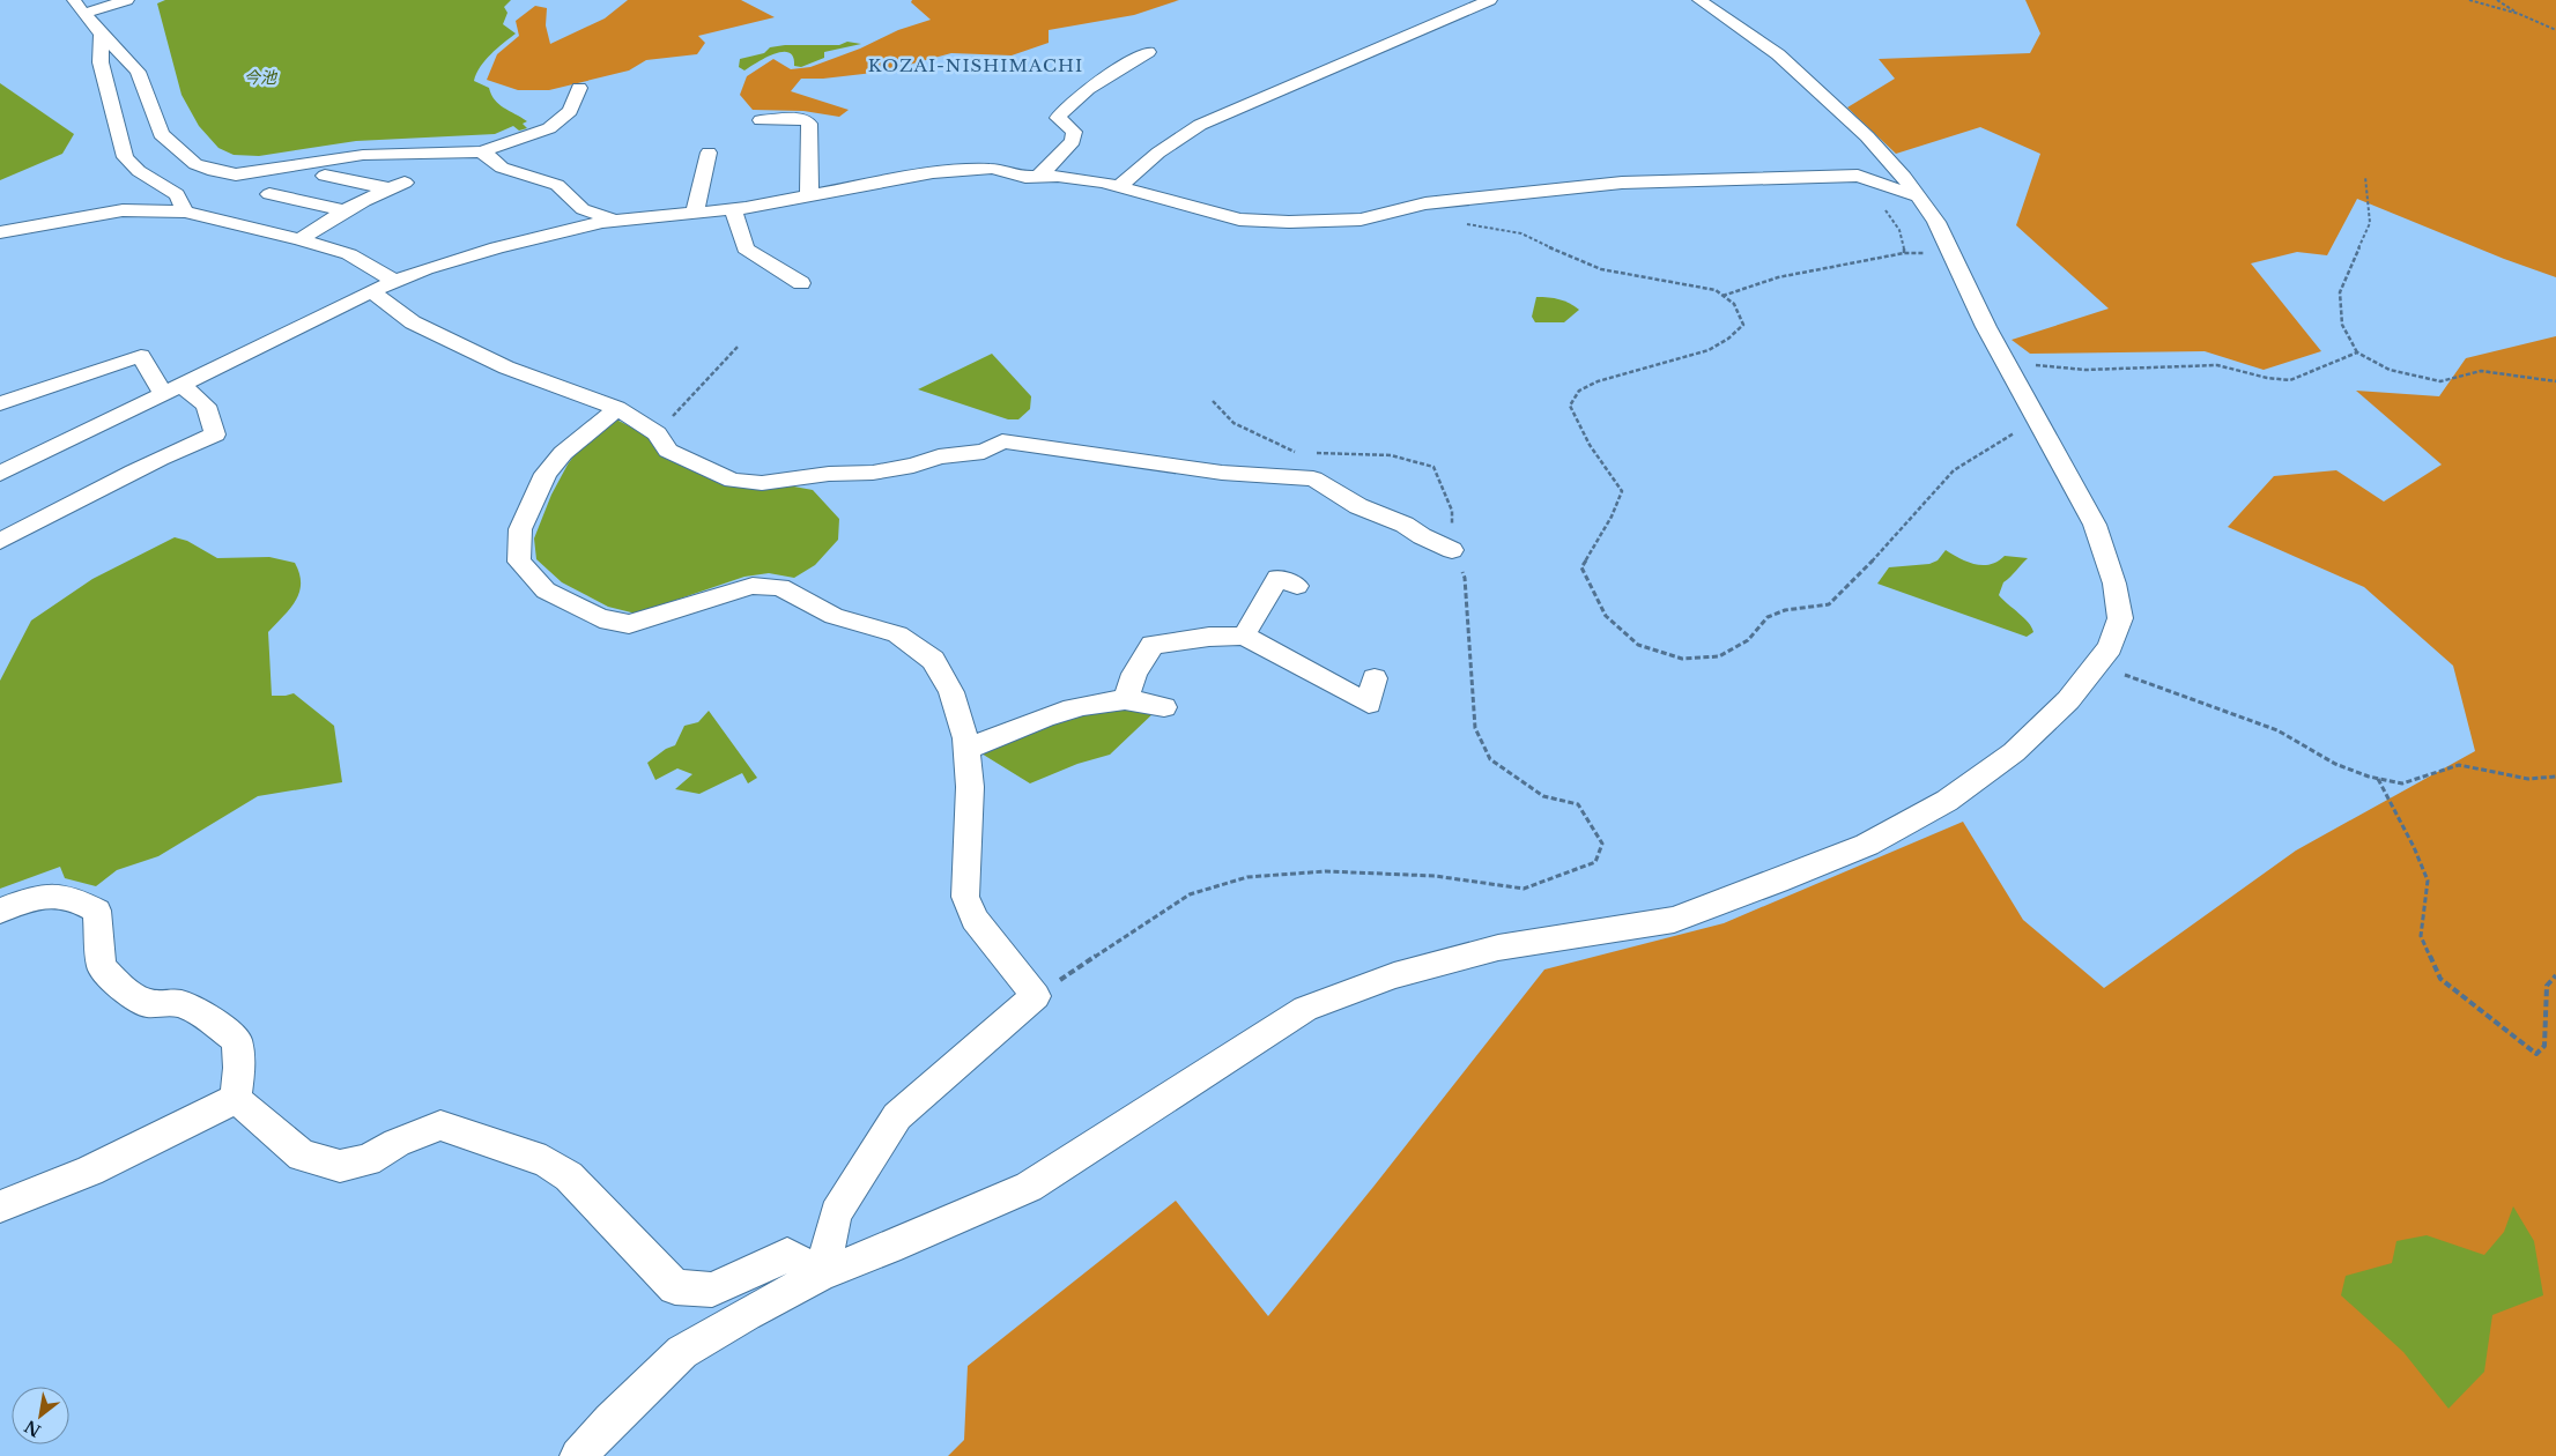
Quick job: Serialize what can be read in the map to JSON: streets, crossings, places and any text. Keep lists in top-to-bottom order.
{
  "districts": ["KOZAI-NISHIMACHI"],
  "water": ["今池"],
  "north": "bottom left"
}
